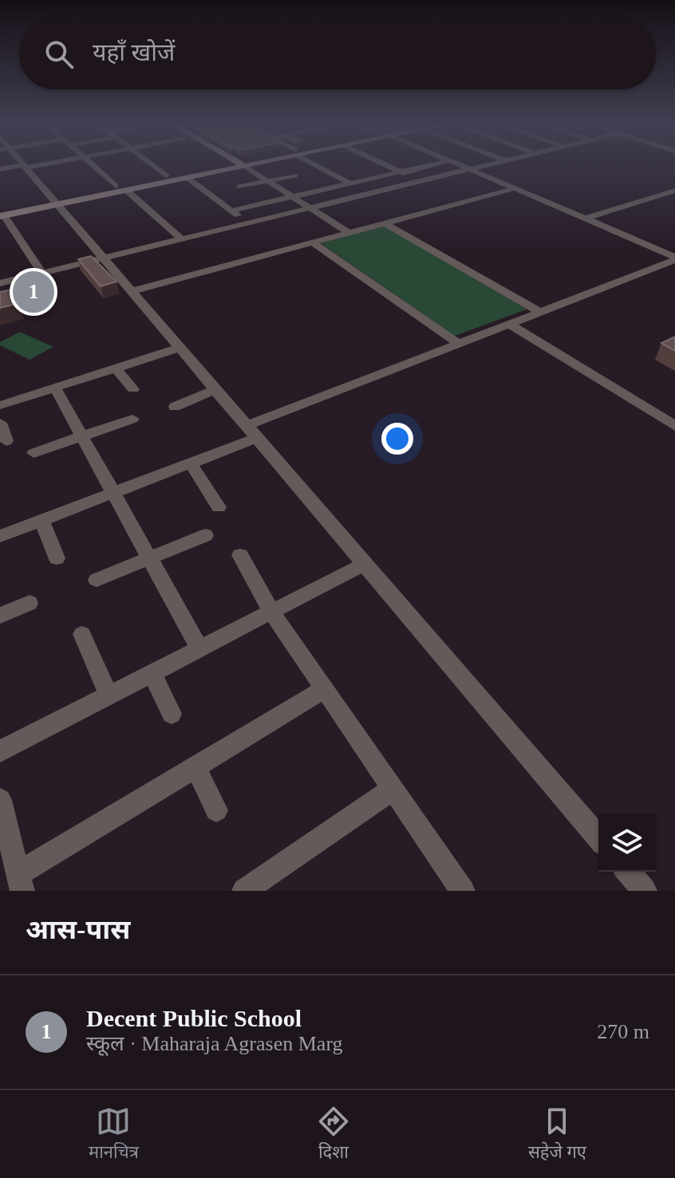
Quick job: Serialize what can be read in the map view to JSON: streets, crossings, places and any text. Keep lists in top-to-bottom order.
{
  "page": {
    "search": "यहाँ खोजें",
    "pins": "1",
    "heading": "आस-पास",
    "list": [
      {
        "mark": "1",
        "name": "Decent Public School",
        "note": "स्कूल · Maharaja Agrasen Marg",
        "value": "270 m"
      }
    ],
    "nav": ["मानचित्र", "दिशा", "सहेजे गए"]
  }
}
